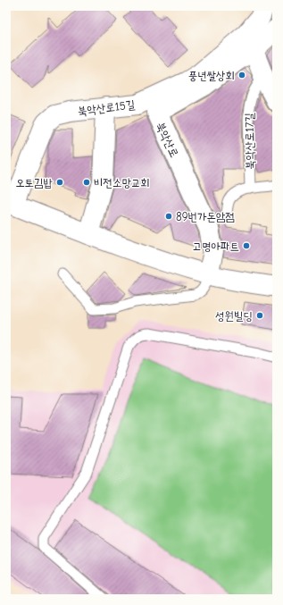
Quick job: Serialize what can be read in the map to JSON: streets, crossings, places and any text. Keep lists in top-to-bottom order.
{
  "streets": {
    "street": ["북악산로15길", "북악산로"],
    "lane": ["북악산로17길"]
  },
  "crossings": [
    ["북악산로15길", "북악산로"]
  ],
  "places": [
    "풍년쌀상회",
    "오토김밥",
    "비전소망교회",
    "89번가돈암점",
    "고명아파트",
    "성원빌딩"
  ]
}
